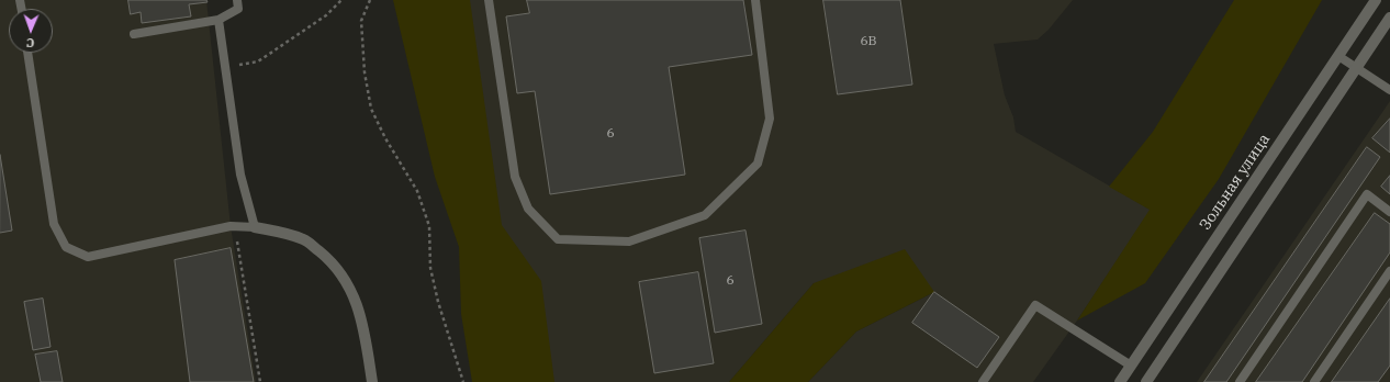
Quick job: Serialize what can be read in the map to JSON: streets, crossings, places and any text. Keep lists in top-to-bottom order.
{
  "streets": {
    "street": ["Зольная улица"]
  },
  "house_numbers": ["6В", "6", "6"],
  "north": "bottom"
}
